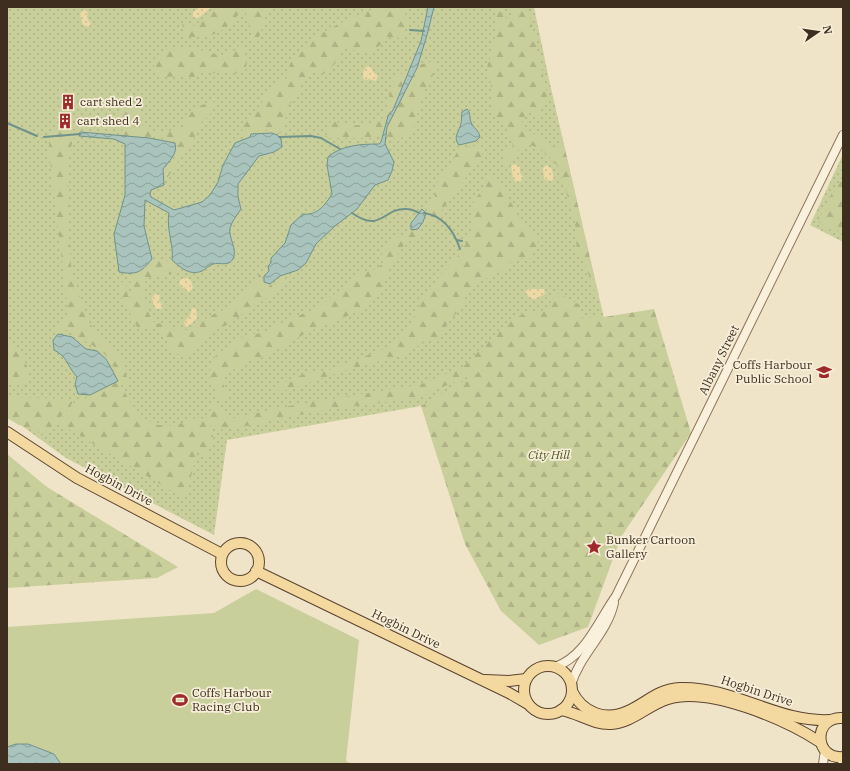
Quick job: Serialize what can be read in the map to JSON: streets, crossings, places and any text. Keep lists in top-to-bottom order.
{
  "streets": {
    "main road": ["Hogbin Drive"],
    "street": ["Albany Street"]
  },
  "crossings": [
    ["Albany Street", "Hogbin Drive"]
  ],
  "parks": ["City Hill"],
  "places": {
    "building": ["cart shed 2", "cart shed 4"],
    "school or university": ["Coffs Harbour Public School"],
    "place": ["Bunker Cartoon Gallery"],
    "sports": ["Coffs Harbour Racing Club"]
  },
  "north": "right"
}
